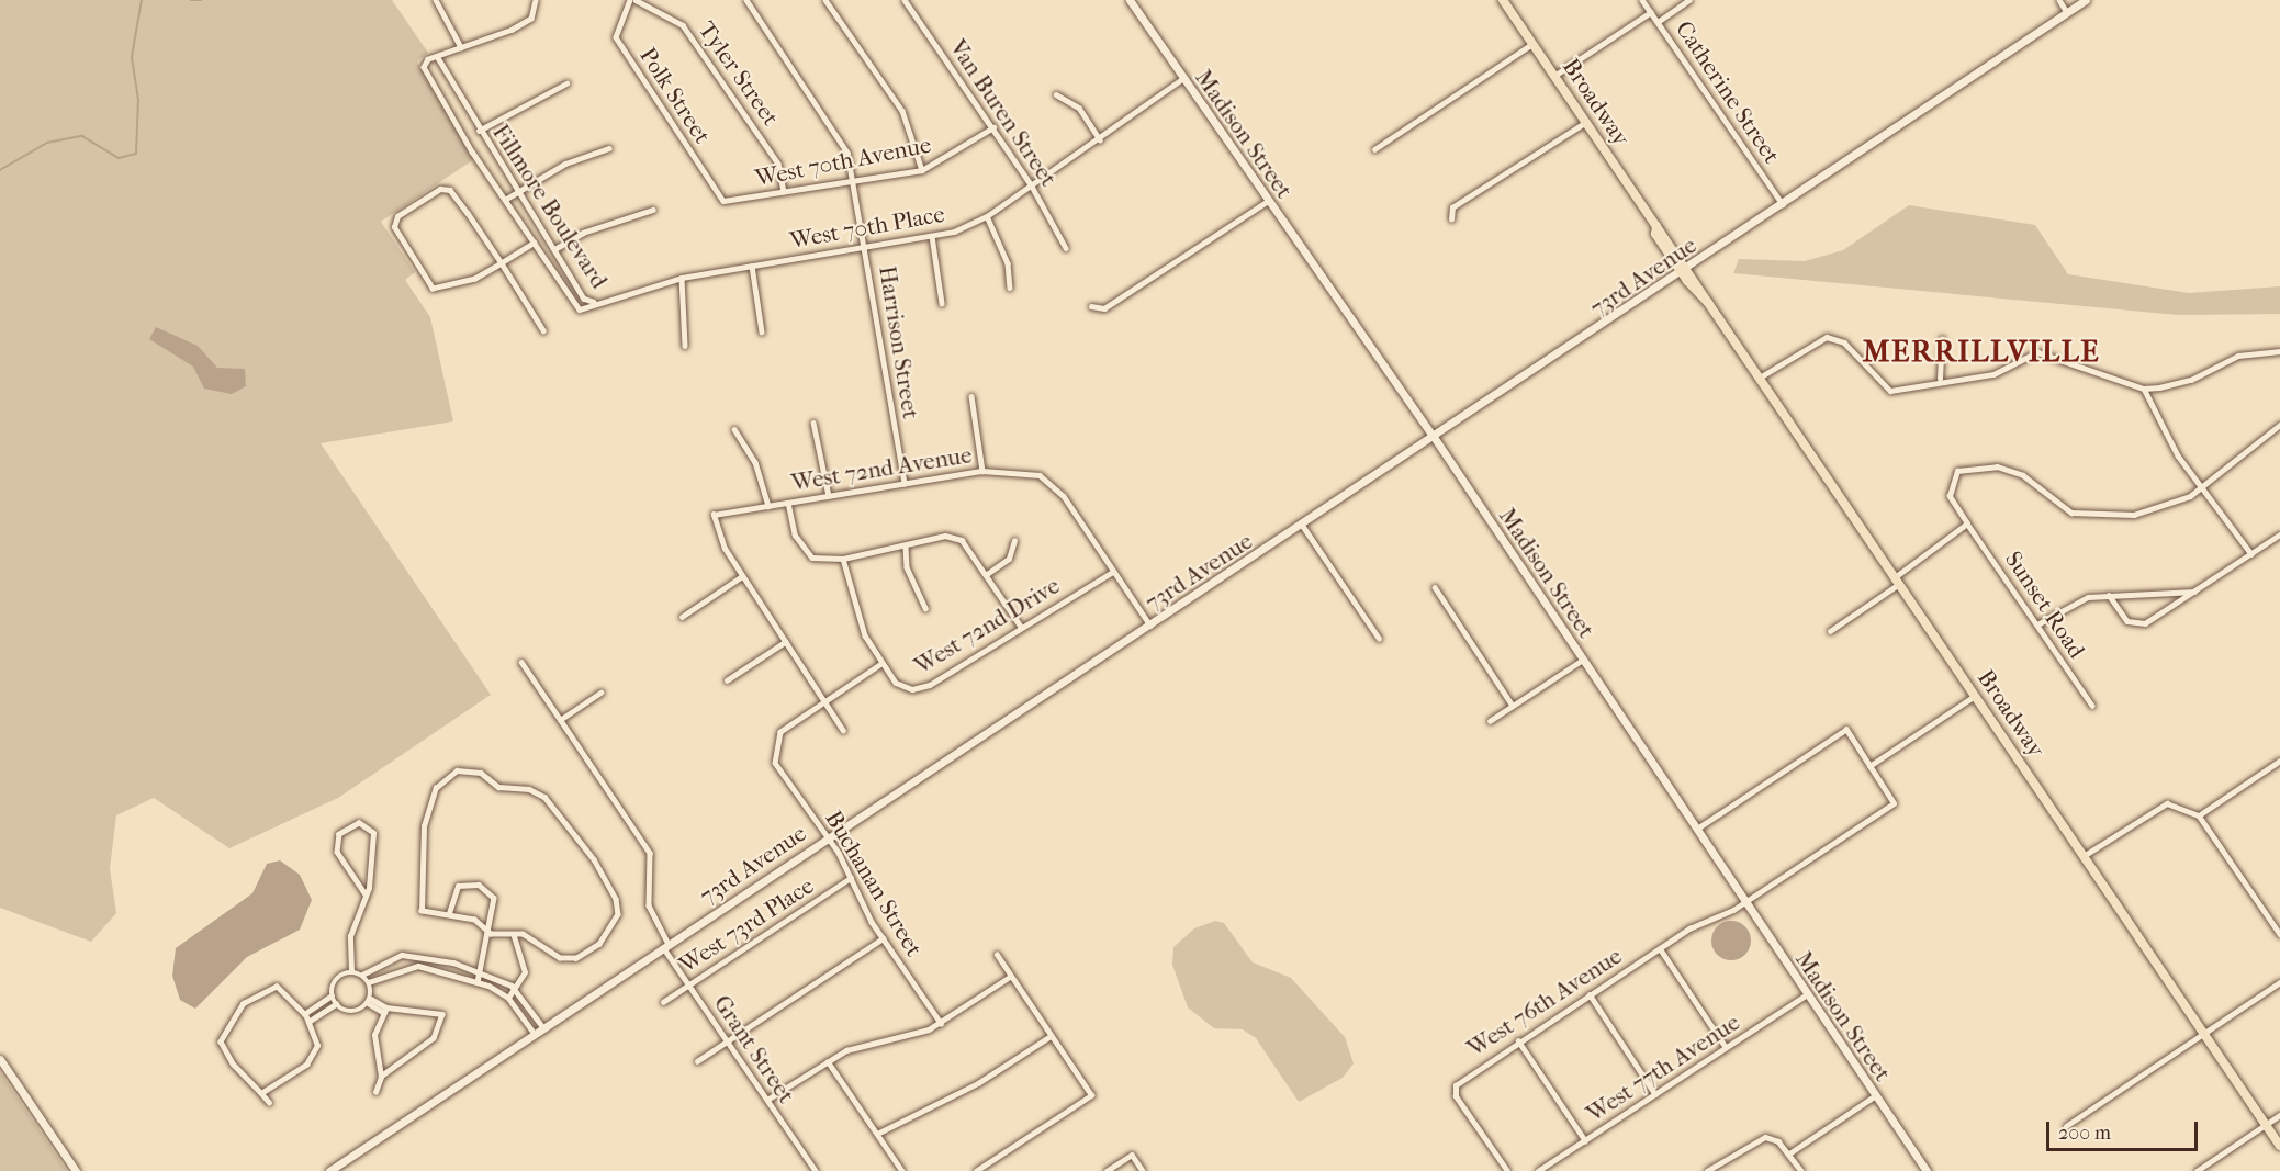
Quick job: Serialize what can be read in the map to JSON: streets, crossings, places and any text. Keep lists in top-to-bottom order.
{
  "streets": {
    "main road": ["Broadway"],
    "street": [
      "Tyler Street",
      "Catherine Street",
      "Polk Street",
      "Van Buren Street",
      "Madison Street",
      "West 70th Avenue",
      "Fillmore Boulevard",
      "West 70th Place",
      "73rd Avenue",
      "Harrison Street",
      "West 72nd Avenue",
      "Sunset Road",
      "West 72nd Drive",
      "Buchanan Street",
      "West 73rd Place",
      "West 76th Avenue",
      "Grant Street",
      "West 77th Avenue"
    ]
  },
  "crossings": [
    ["Tyler Street", "West 70th Avenue"],
    ["Catherine Street", "73rd Avenue"],
    ["Polk Street", "West 70th Avenue"],
    ["Broadway", "73rd Avenue"],
    ["Van Buren Street", "West 70th Avenue"],
    ["Van Buren Street", "West 70th Place"],
    ["Madison Street", "West 70th Place"],
    ["Madison Street", "73rd Avenue"],
    ["Madison Street", "West 76th Avenue"],
    ["Madison Street", "West 77th Avenue"],
    ["West 70th Avenue", "Harrison Street"],
    ["Fillmore Boulevard", "West 70th Place"],
    ["West 70th Place", "Harrison Street"],
    ["73rd Avenue", "Buchanan Street"],
    ["73rd Avenue", "Grant Street"],
    ["Harrison Street", "West 72nd Avenue"],
    ["West 72nd Avenue", "West 72nd Drive"],
    ["Buchanan Street", "West 73rd Place"],
    ["West 73rd Place", "Grant Street"]
  ],
  "districts": ["MERRILLVILLE"],
  "scale_bar": "200 m"
}
